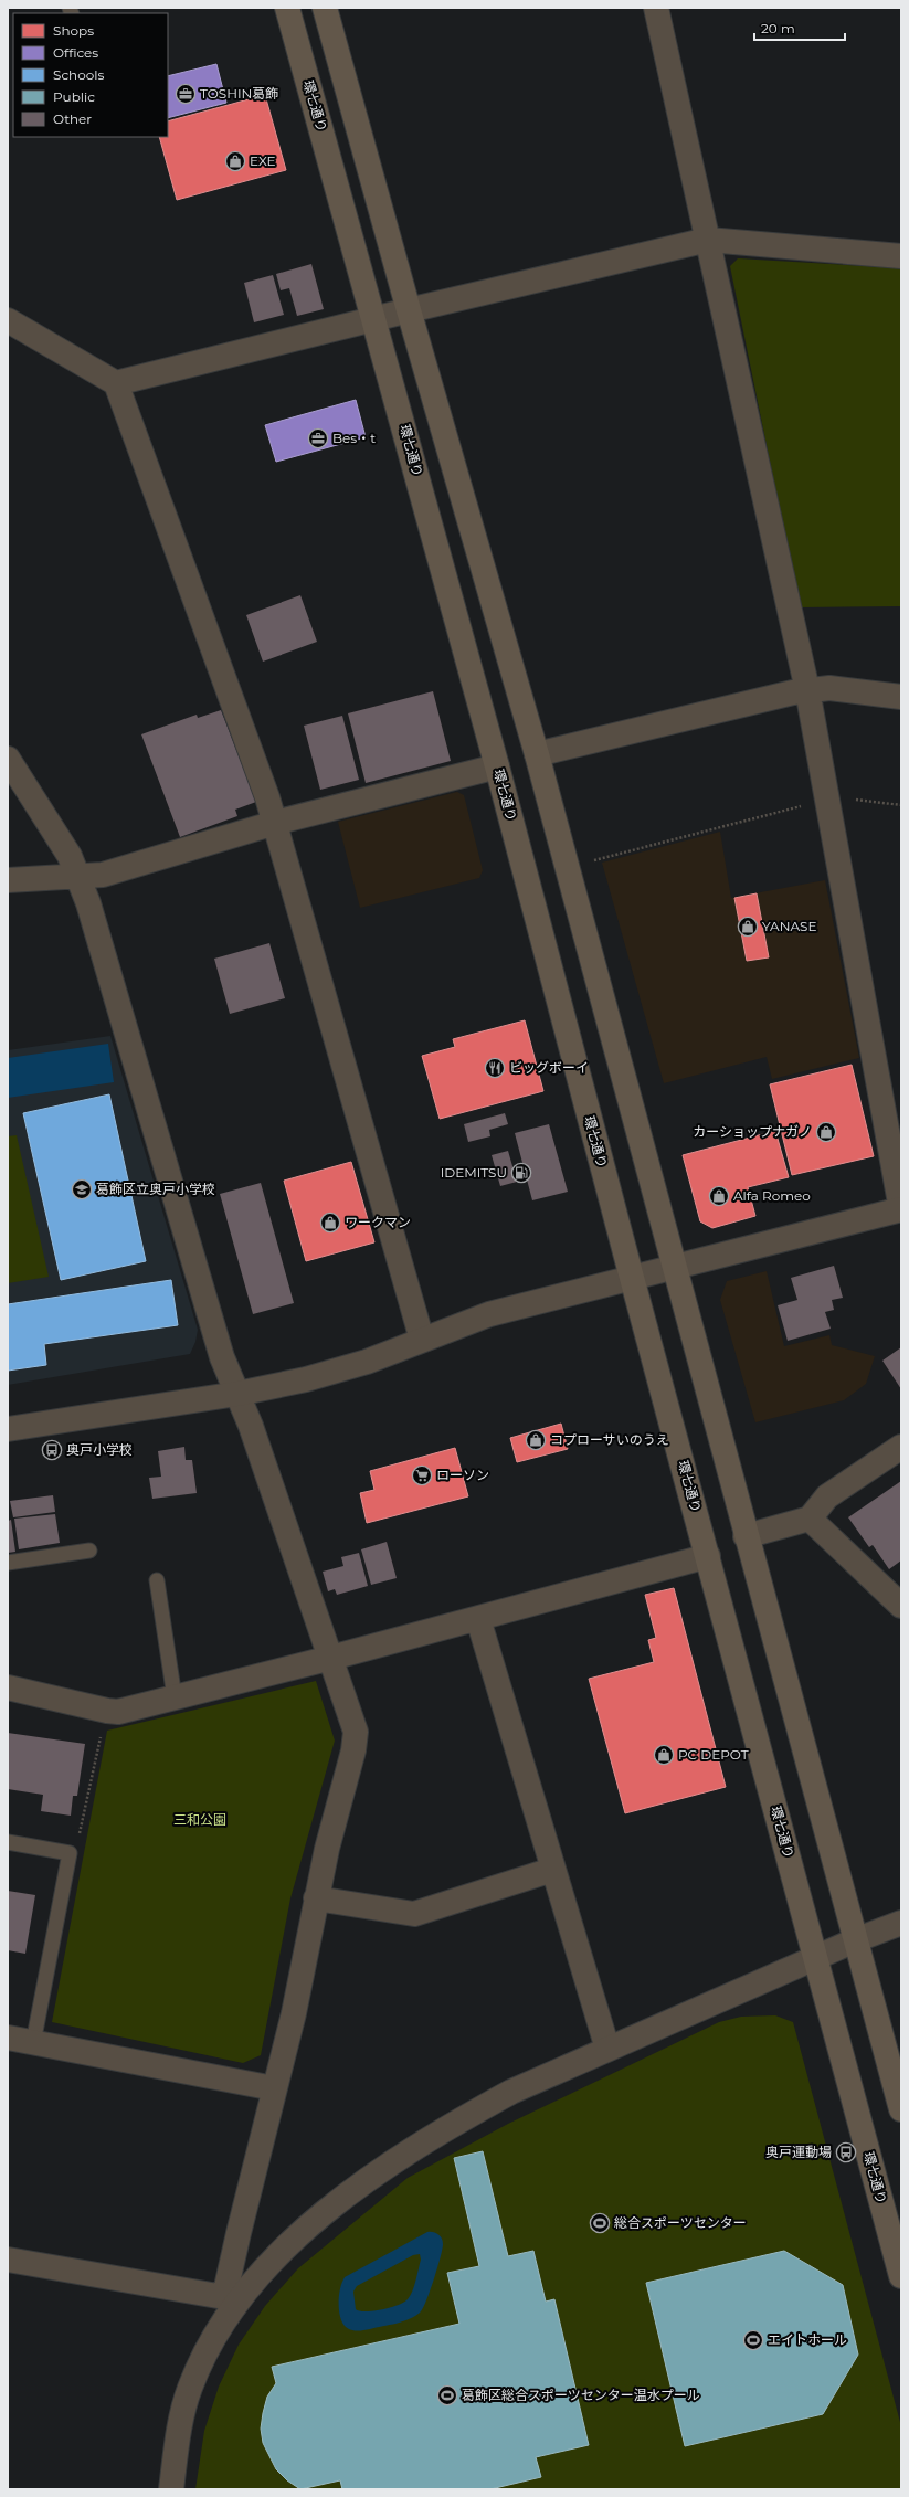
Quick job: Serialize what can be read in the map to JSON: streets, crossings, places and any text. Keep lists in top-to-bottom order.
{
  "streets": {
    "main road": ["環七通り"]
  },
  "parks": ["三和公園"],
  "places": {
    "office": ["TOSHIN葛飾", "Bes・t"],
    "shop": [
      "EXE",
      "YANASE",
      "カーショップナガノ",
      "Alfa Romeo",
      "ワークマン",
      "コプローサいのうえ",
      "PC DEPOT"
    ],
    "restaurant": ["ビッグボーイ"],
    "fuel station": ["IDEMITSU"],
    "school or university": ["葛飾区立奥戸小学校"],
    "bus stop": ["奥戸小学校", "奥戸運動場"],
    "supermarket": ["ローソン"],
    "sports": ["総合スポーツセンター", "エイトホール", "葛飾区総合スポーツセンター温水プール"]
  },
  "legend": [
    "Shops",
    "Offices",
    "Schools",
    "Public",
    "Other"
  ],
  "scale_bar": "20 m"
}
